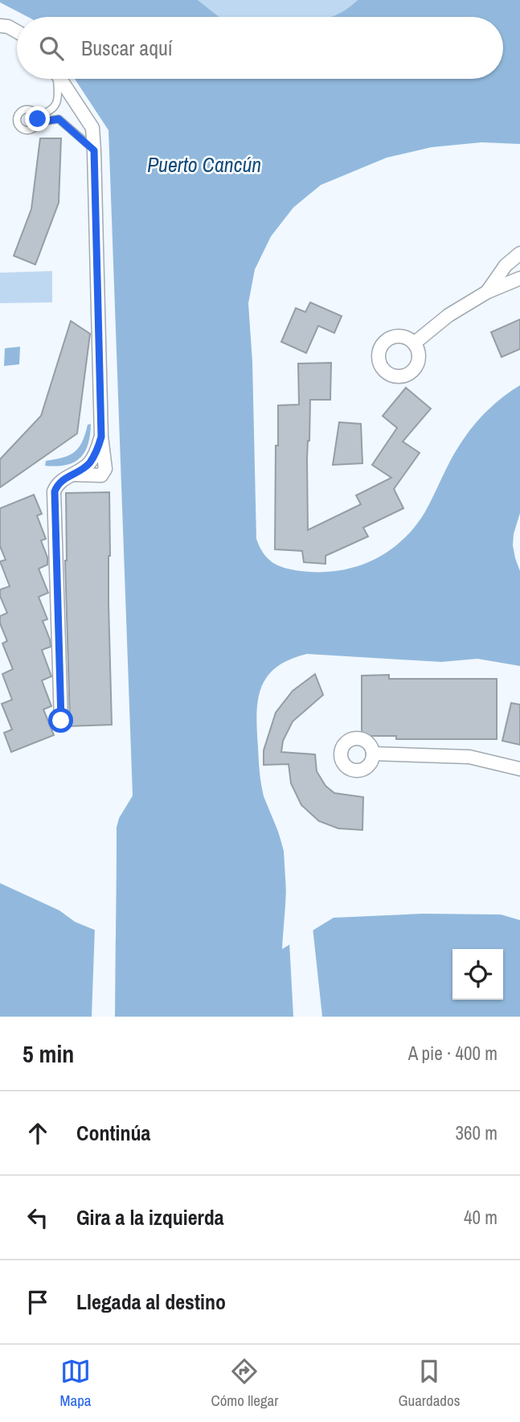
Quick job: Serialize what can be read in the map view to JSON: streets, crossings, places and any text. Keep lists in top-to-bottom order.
{
  "water": ["Puerto Cancún"],
  "page": {
    "search": "Buscar aquí",
    "heading": ["5 min", "A pie · 400 m"],
    "list": [
      ["Continúa", "360 m"],
      ["Gira a la izquierda", "40 m"],
      "Llegada al destino"
    ],
    "nav": ["Mapa", "Cómo llegar", "Guardados"]
  }
}
